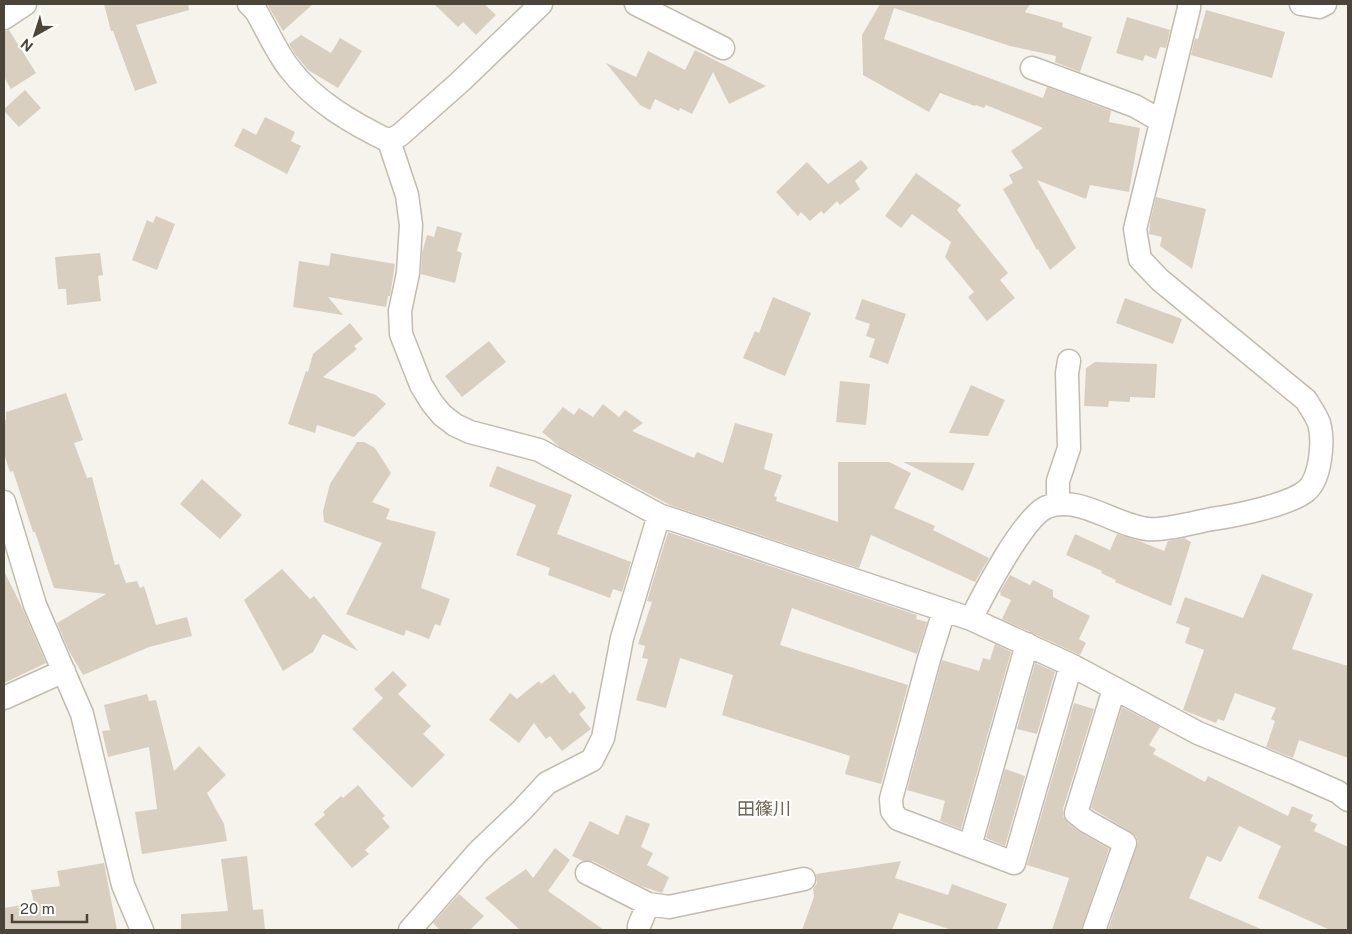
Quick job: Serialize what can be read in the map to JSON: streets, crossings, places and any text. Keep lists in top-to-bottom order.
{
  "districts": ["田篠川"],
  "scale_bar": "20 m",
  "north": "bottom left"
}
